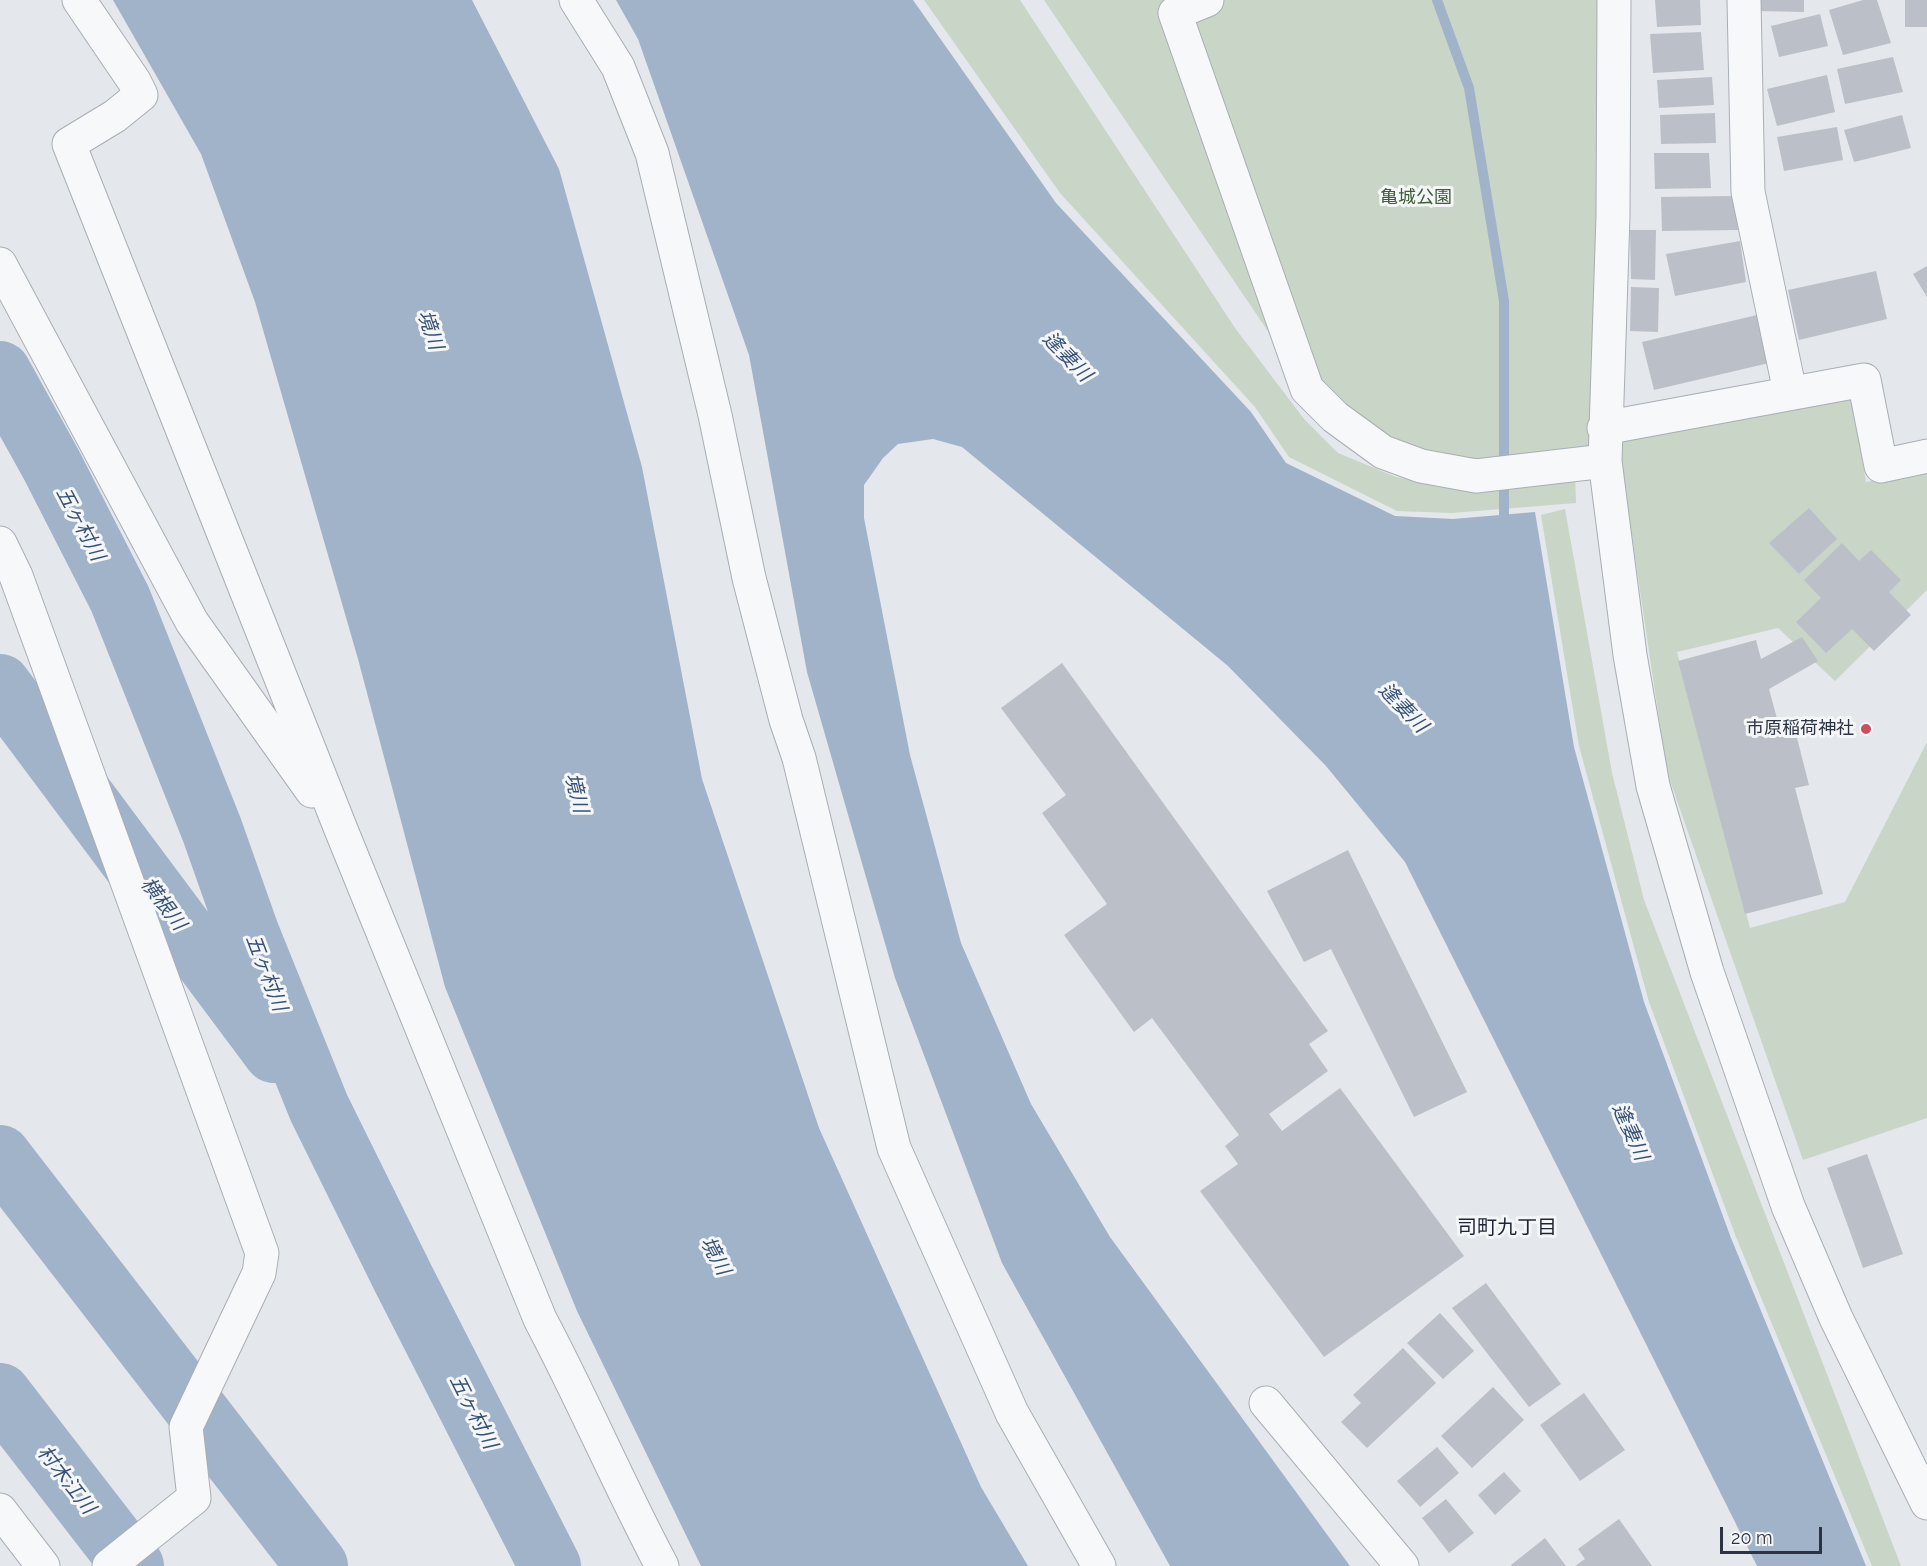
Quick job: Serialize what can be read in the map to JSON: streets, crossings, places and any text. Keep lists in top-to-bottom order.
{
  "districts": ["司町九丁目"],
  "water": [
    "境川",
    "逢妻川",
    "五ヶ村川",
    "横根川",
    "村木江川"
  ],
  "parks": ["亀城公園"],
  "places": ["市原稲荷神社"],
  "scale_bar": "20 m"
}
